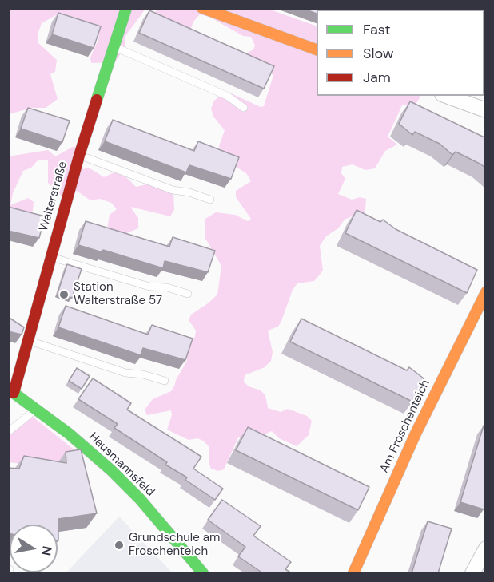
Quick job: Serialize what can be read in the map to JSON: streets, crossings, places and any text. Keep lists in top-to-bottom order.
{
  "streets": {
    "street": ["Walterstraße", "Am Froschenteich", "Hausmannsfeld"]
  },
  "crossings": [
    ["Walterstraße", "Hausmannsfeld"]
  ],
  "places": ["Station Walterstraße 57", "Grundschule am Froschenteich"],
  "legend": ["Fast", "Slow", "Jam"],
  "north": "right"
}
